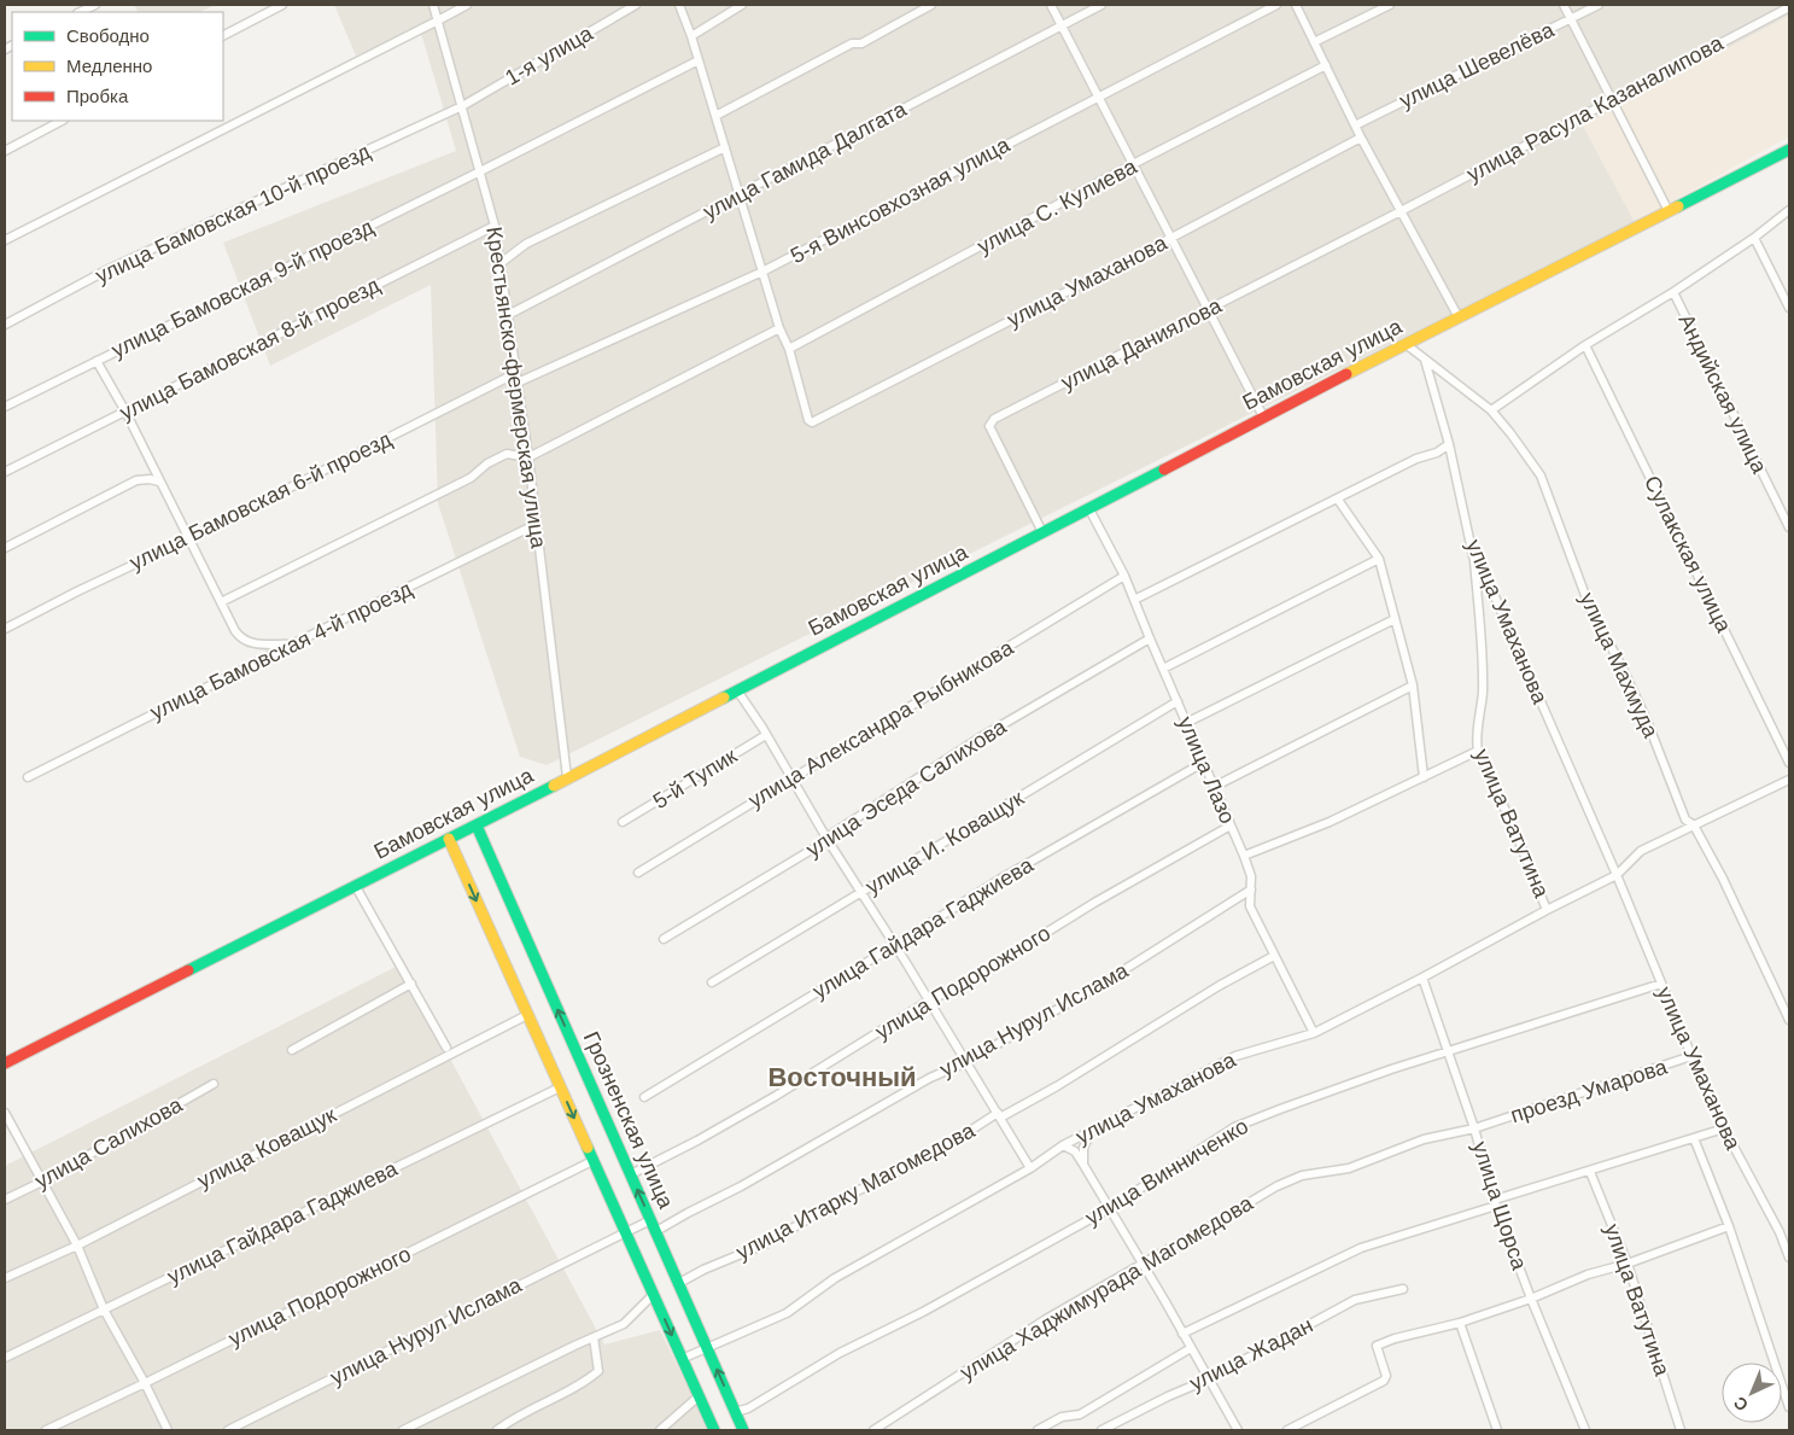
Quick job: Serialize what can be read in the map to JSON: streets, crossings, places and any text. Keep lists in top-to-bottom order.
{
  "streets": {
    "main road": ["Бамовская улица", "Грозненская улица"],
    "street": [
      "1-я улица",
      "улица Шевелёва",
      "улица Расула Казаналипова",
      "улица Гамида Далгата",
      "5-я Винсовхозная улица",
      "улица С. Кулиева",
      "улица Бамовская 10-й проезд",
      "улица Умаханова",
      "улица Бамовская 9-й проезд",
      "улица Даниялова",
      "улица Бамовская 8-й проезд",
      "Крестьянско-фермерская улица",
      "Андийская улица",
      "улица Бамовская 6-й проезд",
      "Сулакская улица",
      "улица Бамовская 4-й проезд",
      "улица Махмуда",
      "улица Александра Рыбникова",
      "улица Лазо",
      "5-й Тупик",
      "улица Эседа Салихова",
      "улица Ватутина",
      "улица И. Коващук",
      "улица Гайдара Гаджиева",
      "улица Подорожного",
      "улица Нурул Ислама",
      "проезд Умарова",
      "улица Салихова",
      "улица Коващук",
      "улица Винниченко",
      "улица Итарку Магомедова",
      "улица Щорса",
      "улица Хаджимурада Магомедова",
      "улица Жадан"
    ]
  },
  "crossings": [
    ["1-я улица", "улица Бамовская 10-й проезд"],
    ["1-я улица", "Крестьянско-фермерская улица"],
    ["улица Расула Казаналипова", "улица Даниялова"],
    ["улица Гамида Далгата", "Крестьянско-фермерская улица"],
    ["5-я Винсовхозная улица", "Крестьянско-фермерская улица"],
    ["улица С. Кулиева", "улица Умаханова"],
    ["улица Бамовская 10-й проезд", "Крестьянско-фермерская улица"],
    ["улица Умаханова", "улица Махмуда"],
    ["улица Умаханова", "улица Лазо"],
    ["улица Умаханова", "улица Ватутина"],
    ["улица Умаханова", "проезд Умарова"],
    ["улица Умаханова", "Грозненская улица"],
    ["улица Умаханова", "улица Винниченко"],
    ["улица Умаханова", "улица Щорса"],
    ["улица Бамовская 9-й проезд", "Крестьянско-фермерская улица"],
    ["улица Даниялова", "Бамовская улица"],
    ["улица Бамовская 8-й проезд", "Крестьянско-фермерская улица"],
    ["Бамовская улица", "Крестьянско-фермерская улица"],
    ["Бамовская улица", "улица Махмуда"],
    ["Бамовская улица", "улица Лазо"],
    ["Бамовская улица", "Грозненская улица"],
    ["Крестьянско-фермерская улица", "улица Бамовская 6-й проезд"],
    ["Крестьянско-фермерская улица", "улица Бамовская 4-й проезд"],
    ["Андийская улица", "Сулакская улица"],
    ["Андийская улица", "улица Махмуда"],
    ["улица Александра Рыбникова", "улица Лазо"],
    ["улица Лазо", "улица Эседа Салихова"],
    ["улица Лазо", "улица И. Коващук"],
    ["улица Лазо", "улица Гайдара Гаджиева"],
    ["улица Лазо", "улица Подорожного"],
    ["улица Лазо", "улица Нурул Ислама"],
    ["улица Лазо", "улица Итарку Магомедова"],
    ["улица Подорожного", "Грозненская улица"],
    ["улица Нурул Ислама", "Грозненская улица"],
    ["проезд Умарова", "улица Щорса"],
    ["проезд Умарова", "улица Хаджимурада Магомедова"],
    ["Грозненская улица", "улица Винниченко"],
    ["Грозненская улица", "улица Итарку Магомедова"],
    ["улица Винниченко", "улица Щорса"]
  ],
  "districts": ["Восточный"],
  "legend": ["Свободно", "Медленно", "Пробка"],
  "north": "bottom left"
}
